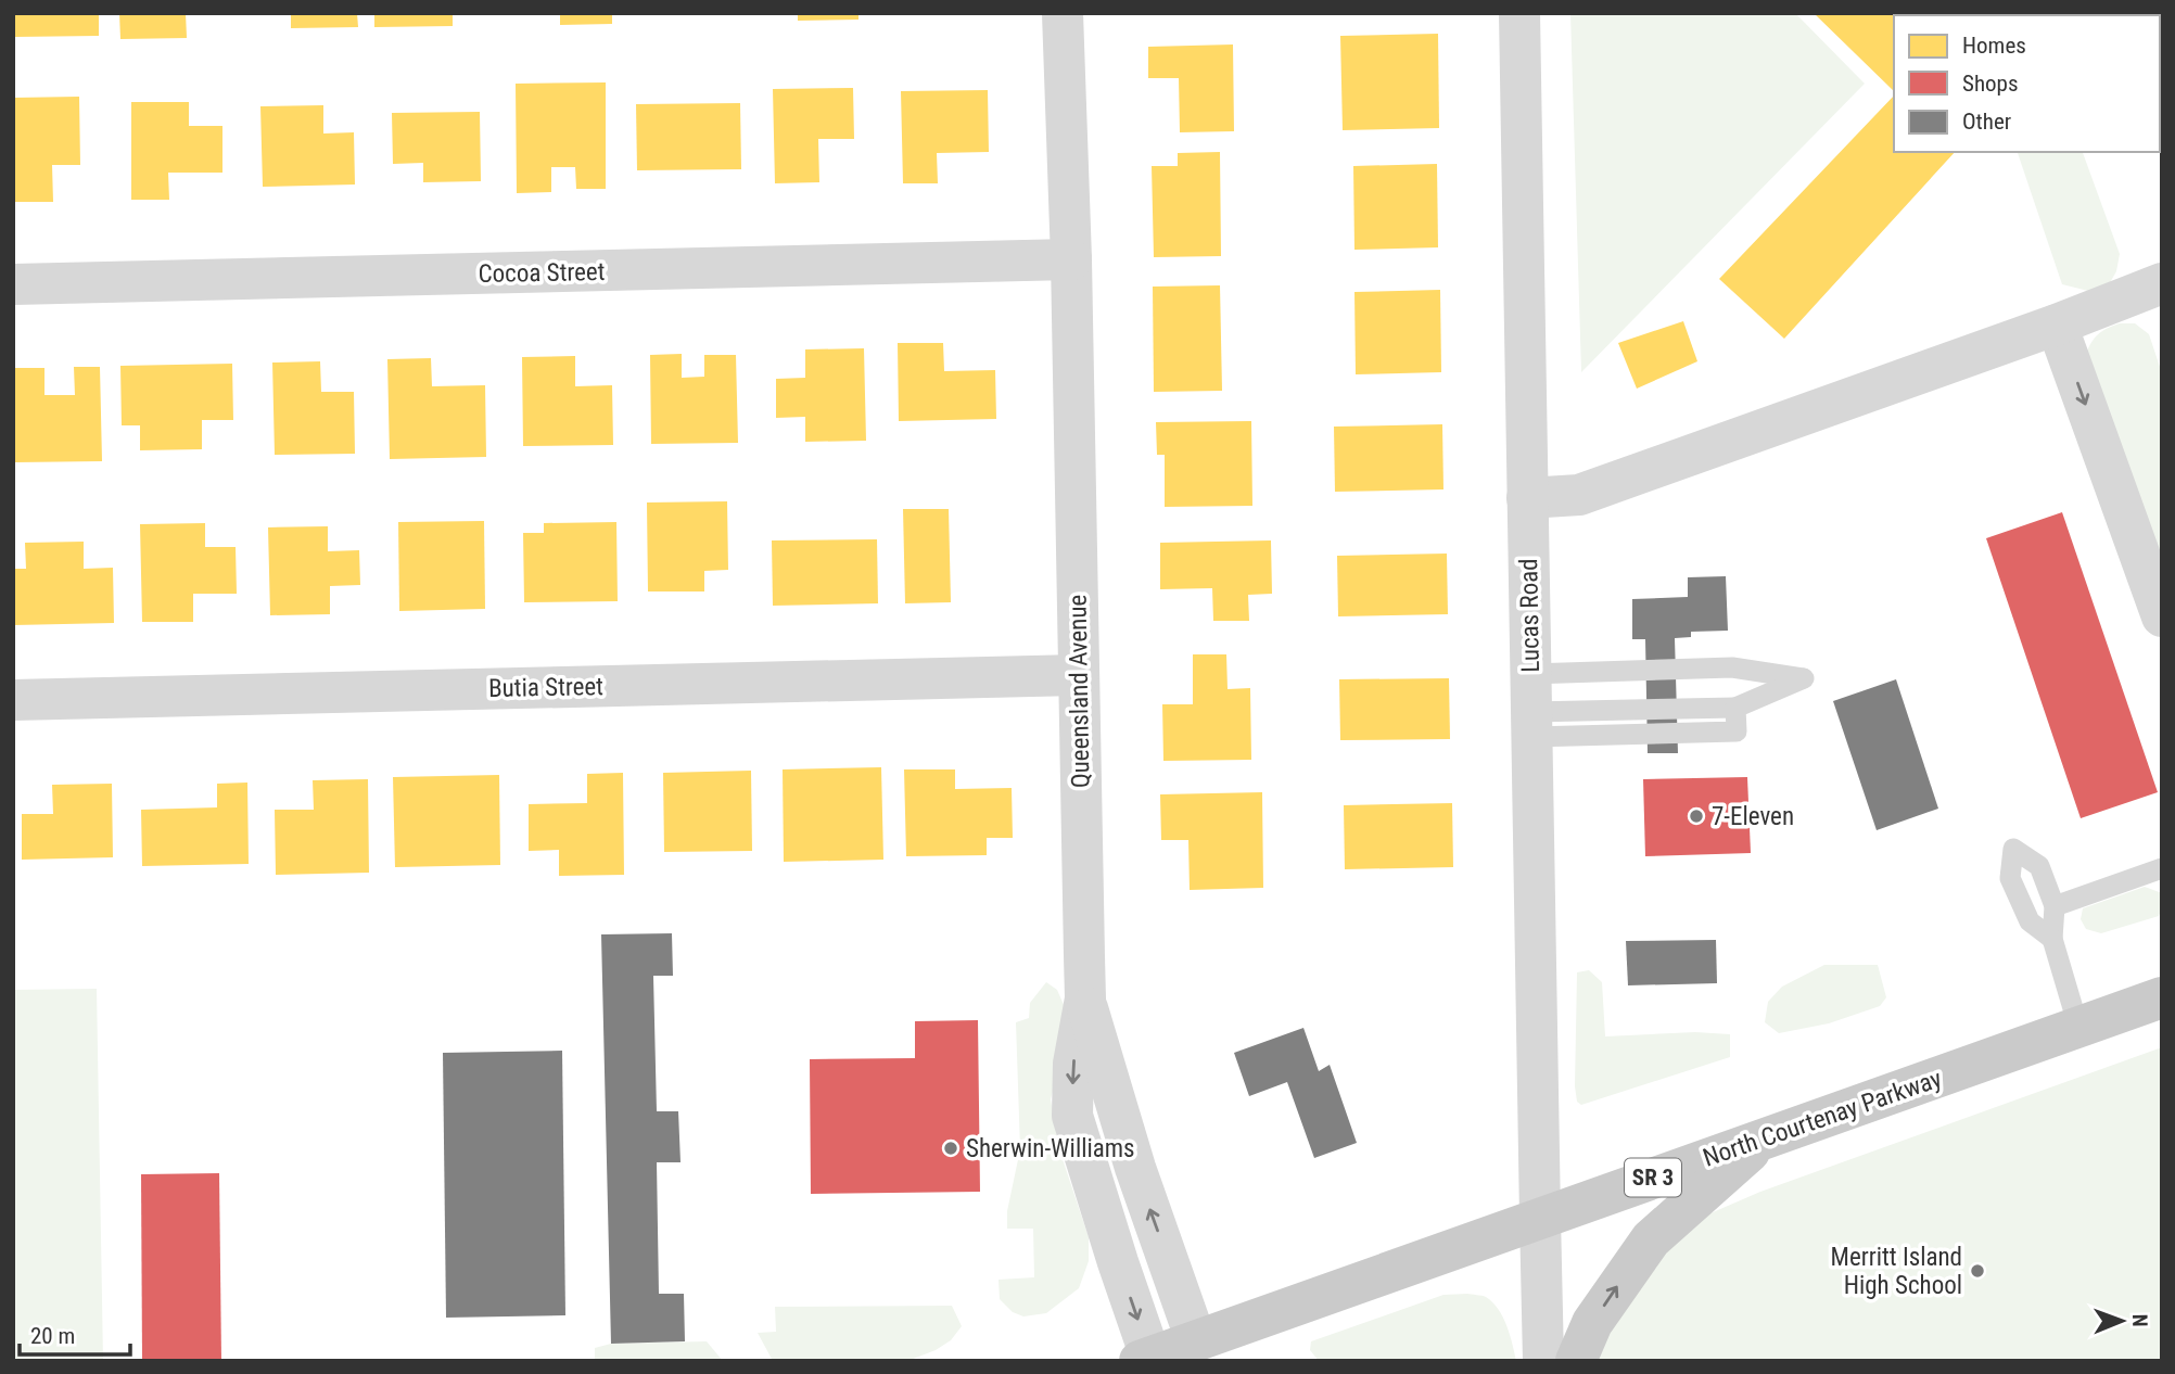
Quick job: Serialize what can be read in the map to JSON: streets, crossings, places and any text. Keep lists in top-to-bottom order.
{
  "streets": {
    "main road": ["North Courtenay Parkway", "SR 3"],
    "street": [
      "Cocoa Street",
      "Lucas Road",
      "Butia Street",
      "Queensland Avenue"
    ]
  },
  "crossings": [
    ["Cocoa Street", "Queensland Avenue"],
    ["Lucas Road", "North Courtenay Parkway"],
    ["Butia Street", "Queensland Avenue"],
    ["Queensland Avenue", "North Courtenay Parkway"]
  ],
  "places": ["7-Eleven", "Sherwin-Williams", "Merritt Island High School"],
  "legend": ["Homes", "Shops", "Other"],
  "scale_bar": "20 m",
  "north": "right"
}
